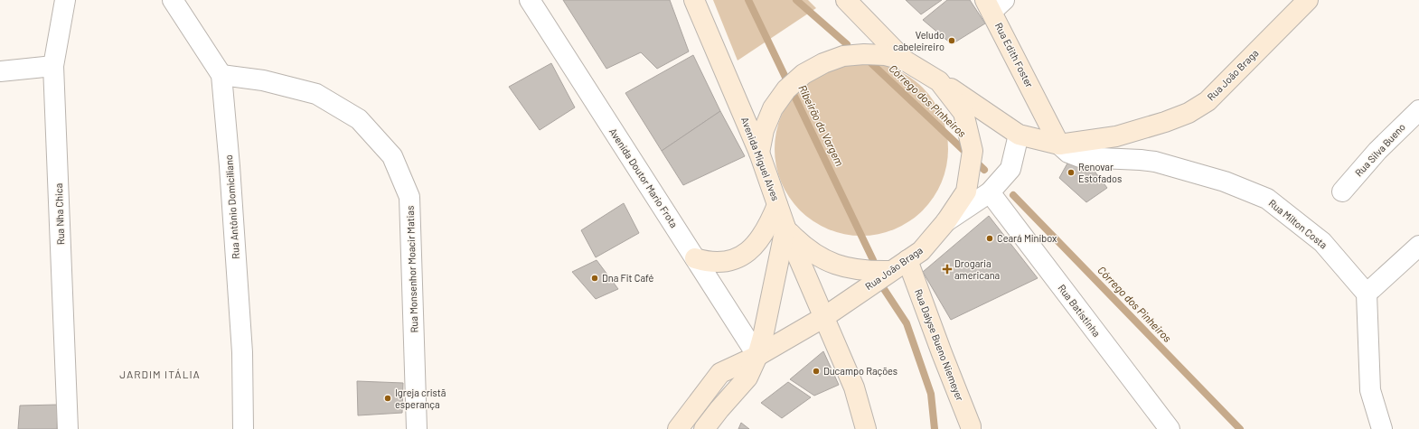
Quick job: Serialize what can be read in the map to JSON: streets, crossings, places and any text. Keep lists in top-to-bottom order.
{
  "streets": {
    "main road": [
      "Rua Edith Foster",
      "Rua João Braga",
      "Avenida Miguel Alves",
      "Rua Dalyse Bueno Niemeyer"
    ],
    "street": [
      "Rua Silva Bueno",
      "Avenida Doutor Mario Frota",
      "Rua Antônio Domiciliano",
      "Rua Nha Chica",
      "Rua Milton Costa",
      "Rua Monsenhor Moacir Matias",
      "Rua Batistinha"
    ]
  },
  "crossings": [
    ["Rua Edith Foster", "Rua João Braga"],
    ["Rua Edith Foster", "Rua Milton Costa"],
    ["Rua João Braga", "Avenida Miguel Alves"],
    ["Rua João Braga", "Avenida Doutor Mario Frota"],
    ["Rua João Braga", "Rua Milton Costa"],
    ["Rua João Braga", "Rua Dalyse Bueno Niemeyer"],
    ["Rua Antônio Domiciliano", "Rua Monsenhor Moacir Matias"]
  ],
  "districts": ["JARDIM ITÁLIA"],
  "water": ["Córrego dos Pinheiros", "Ribeirão da Vargem"],
  "places": {
    "other": [
      "Veludo cabeleireiro",
      "Renovar Estofados",
      "Ceará Minibox",
      "Dna Fit Café",
      "Ducampo Rações",
      "Igreja cristã esperança"
    ],
    "health": ["Drogaria americana"]
  }
}
